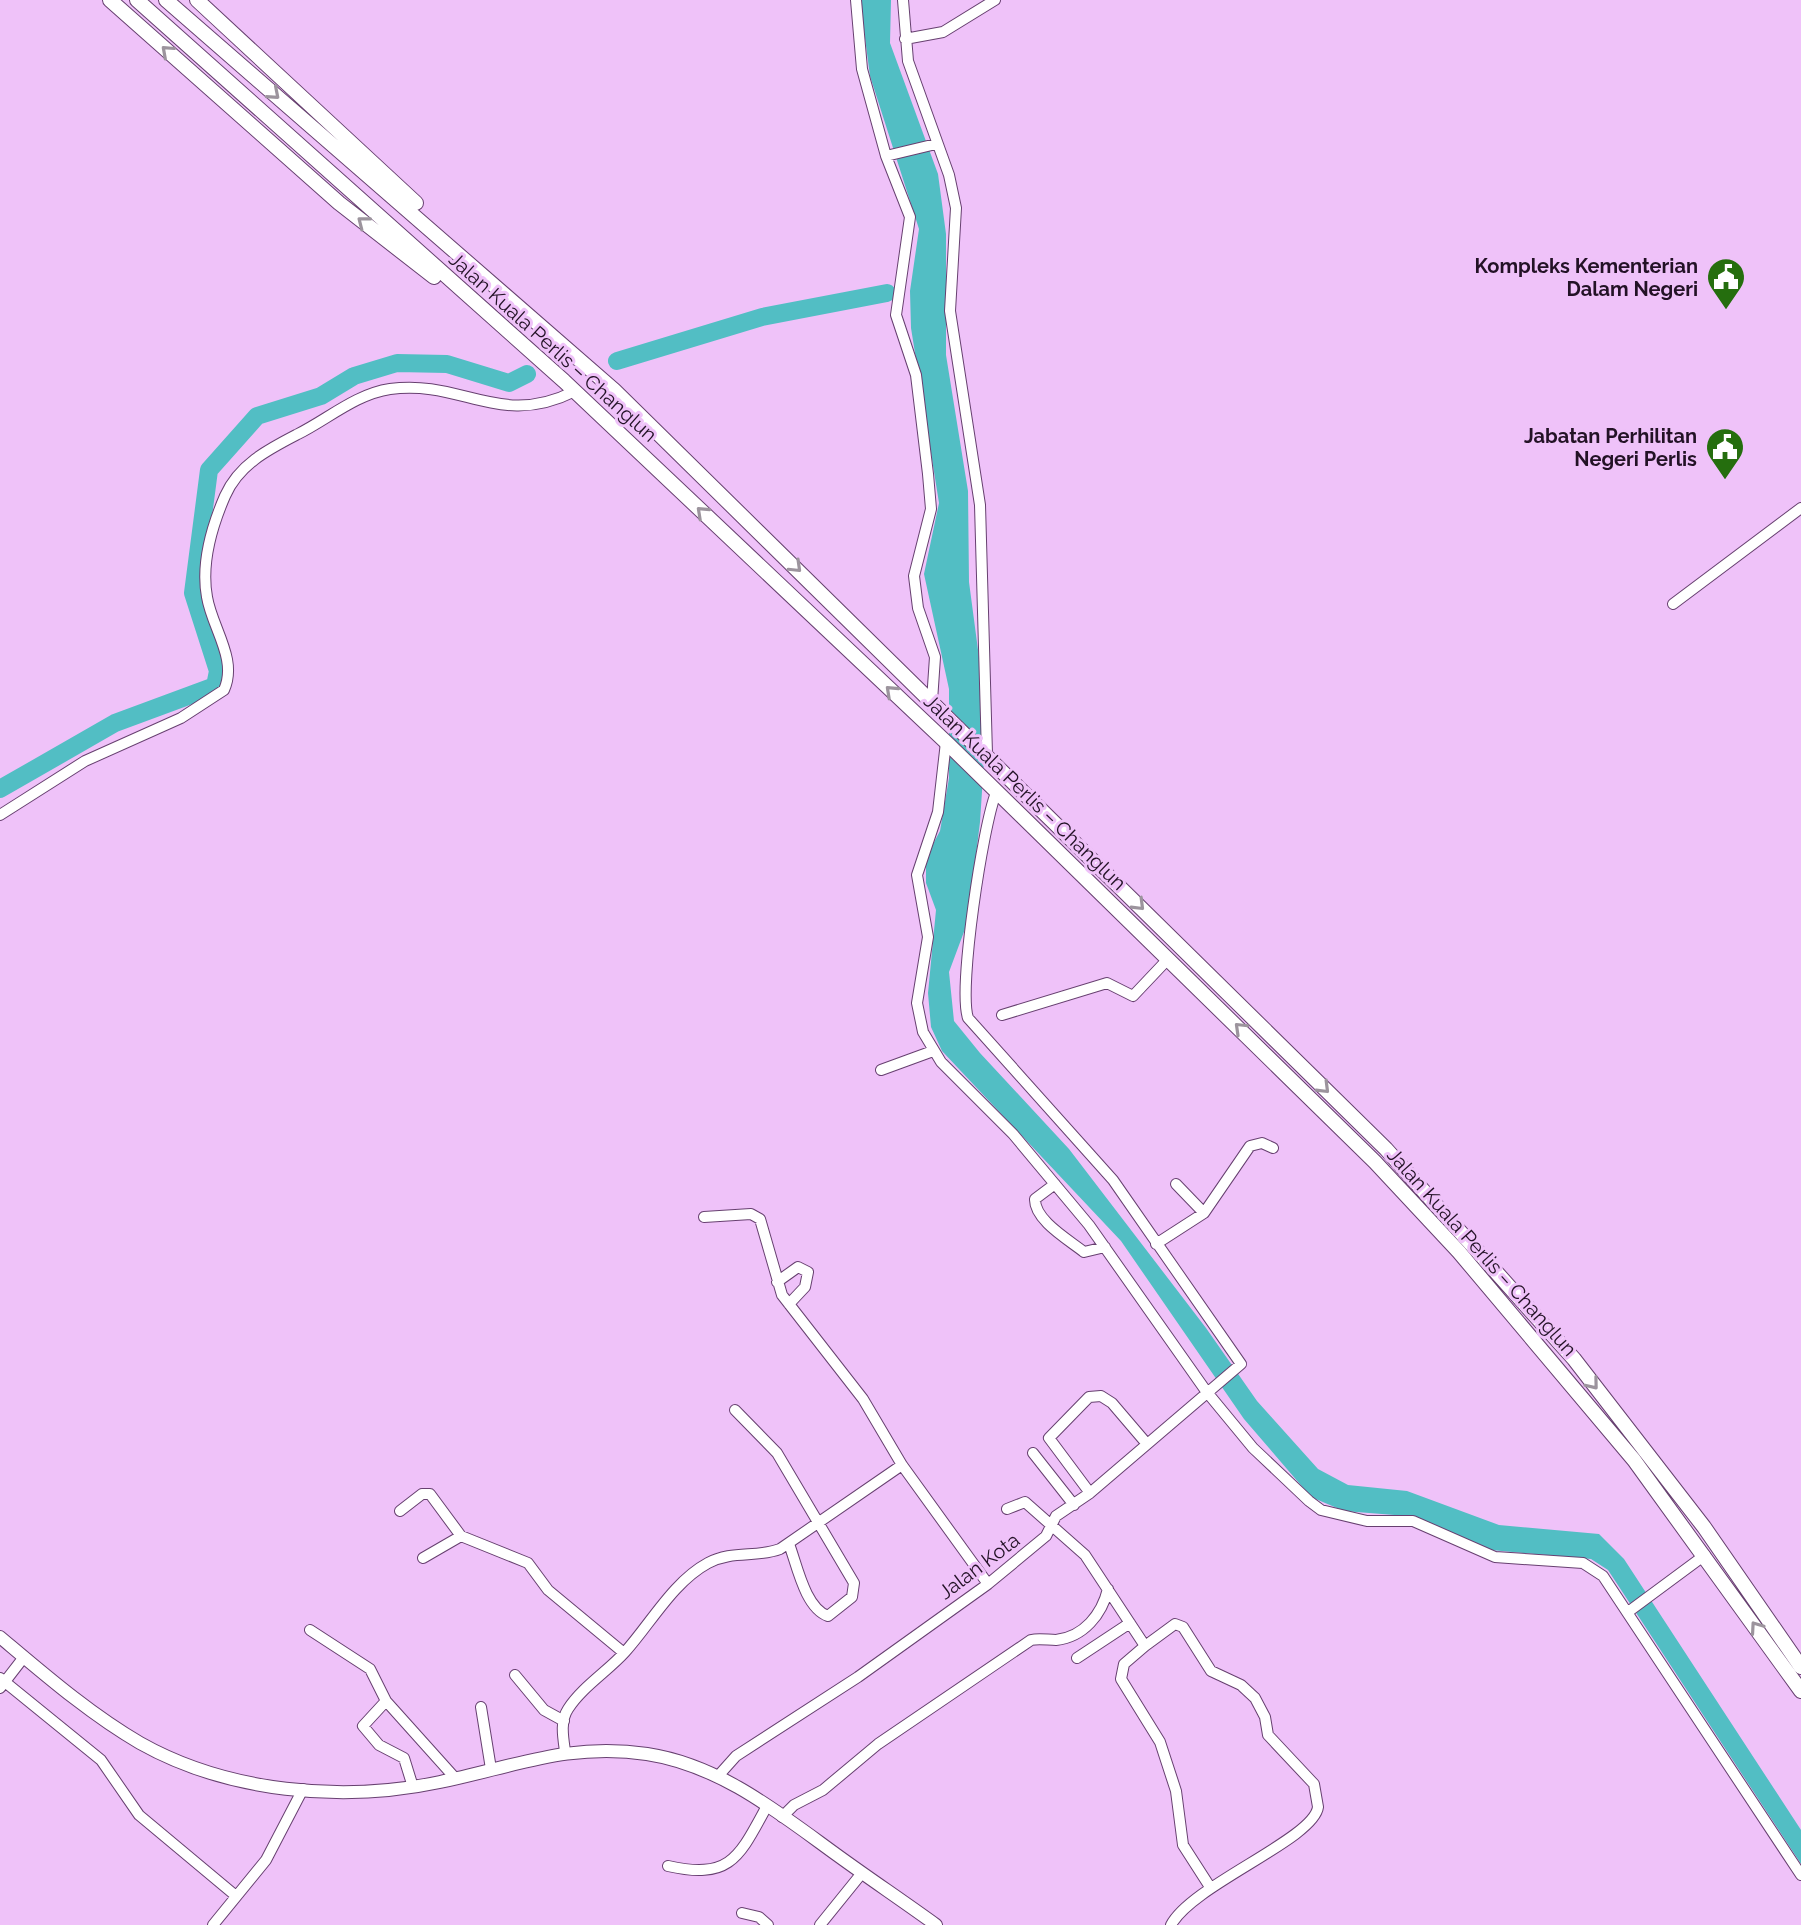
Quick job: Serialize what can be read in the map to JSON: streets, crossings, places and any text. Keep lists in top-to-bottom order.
{
  "streets": {
    "highway": ["Jalan Kuala Perlis – Changlun"],
    "street": ["Jalan Kota"]
  },
  "places": {
    "public building": ["Kompleks Kementerian Dalam Negeri", "Jabatan Perhilitan Negeri Perlis"]
  }
}
